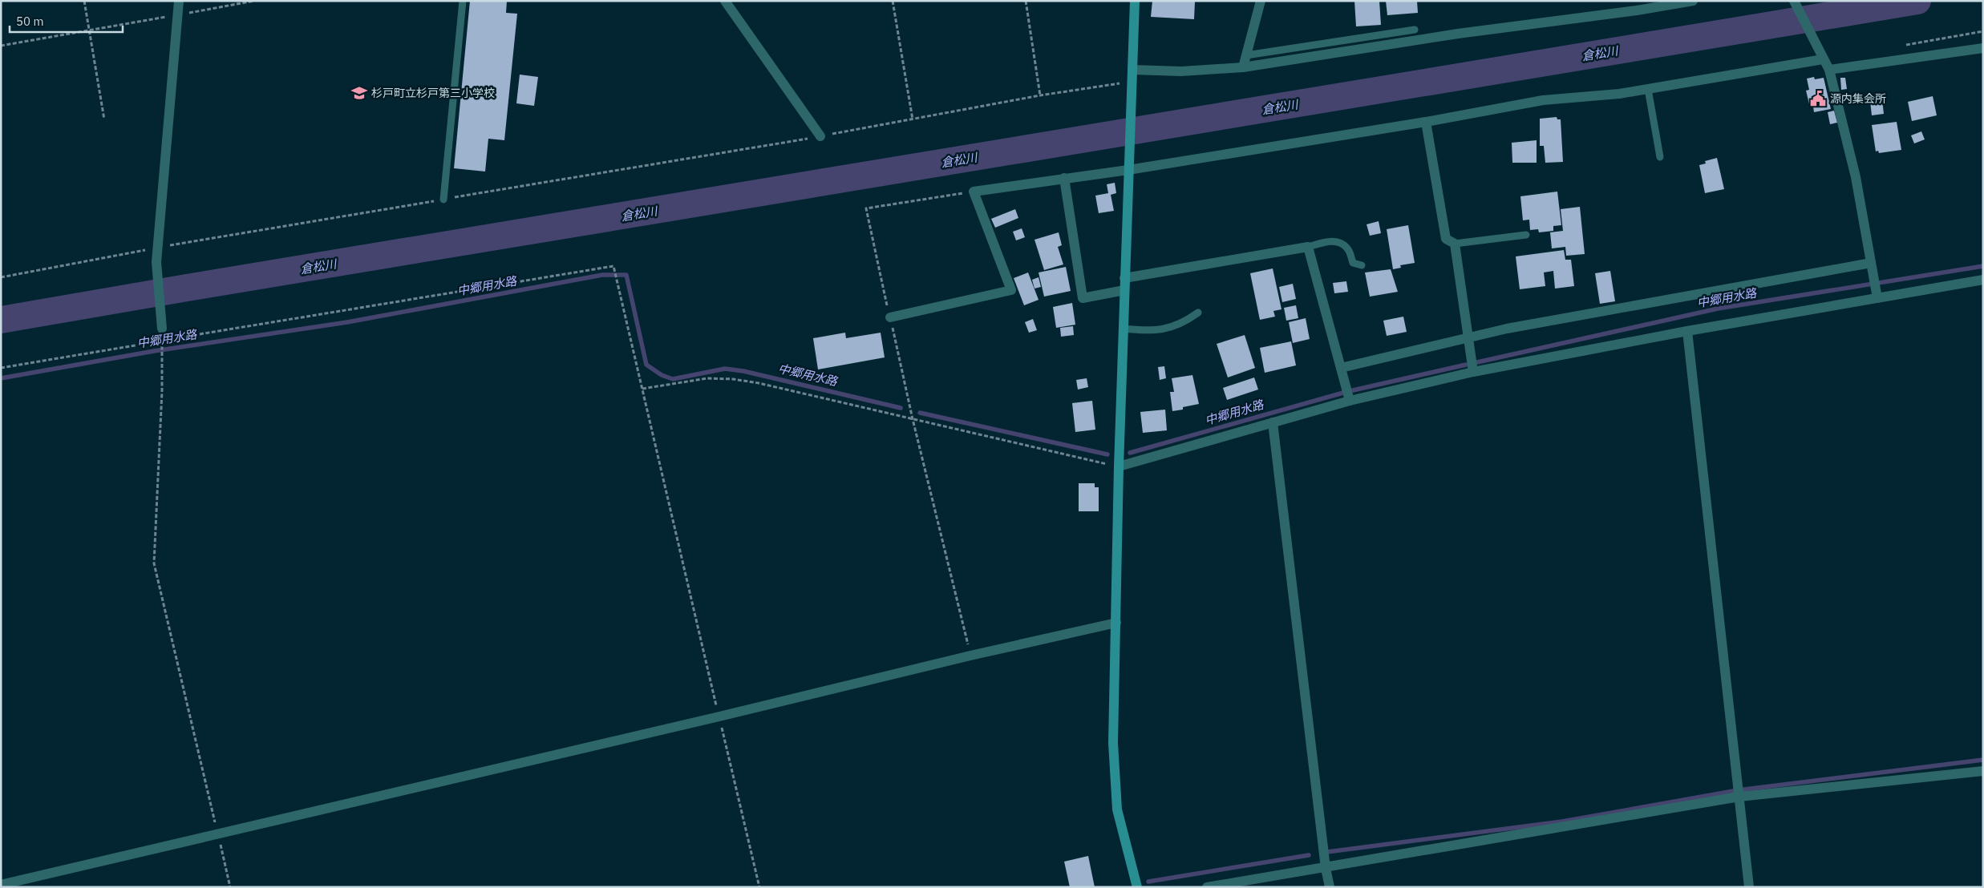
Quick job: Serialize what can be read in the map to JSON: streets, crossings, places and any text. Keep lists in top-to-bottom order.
{
  "water": ["倉松川", "中郷用水路"],
  "places": {
    "school or university": ["杉戸町立杉戸第三小学校"],
    "public building": ["源内集会所"]
  },
  "scale_bar": "50 m"
}
